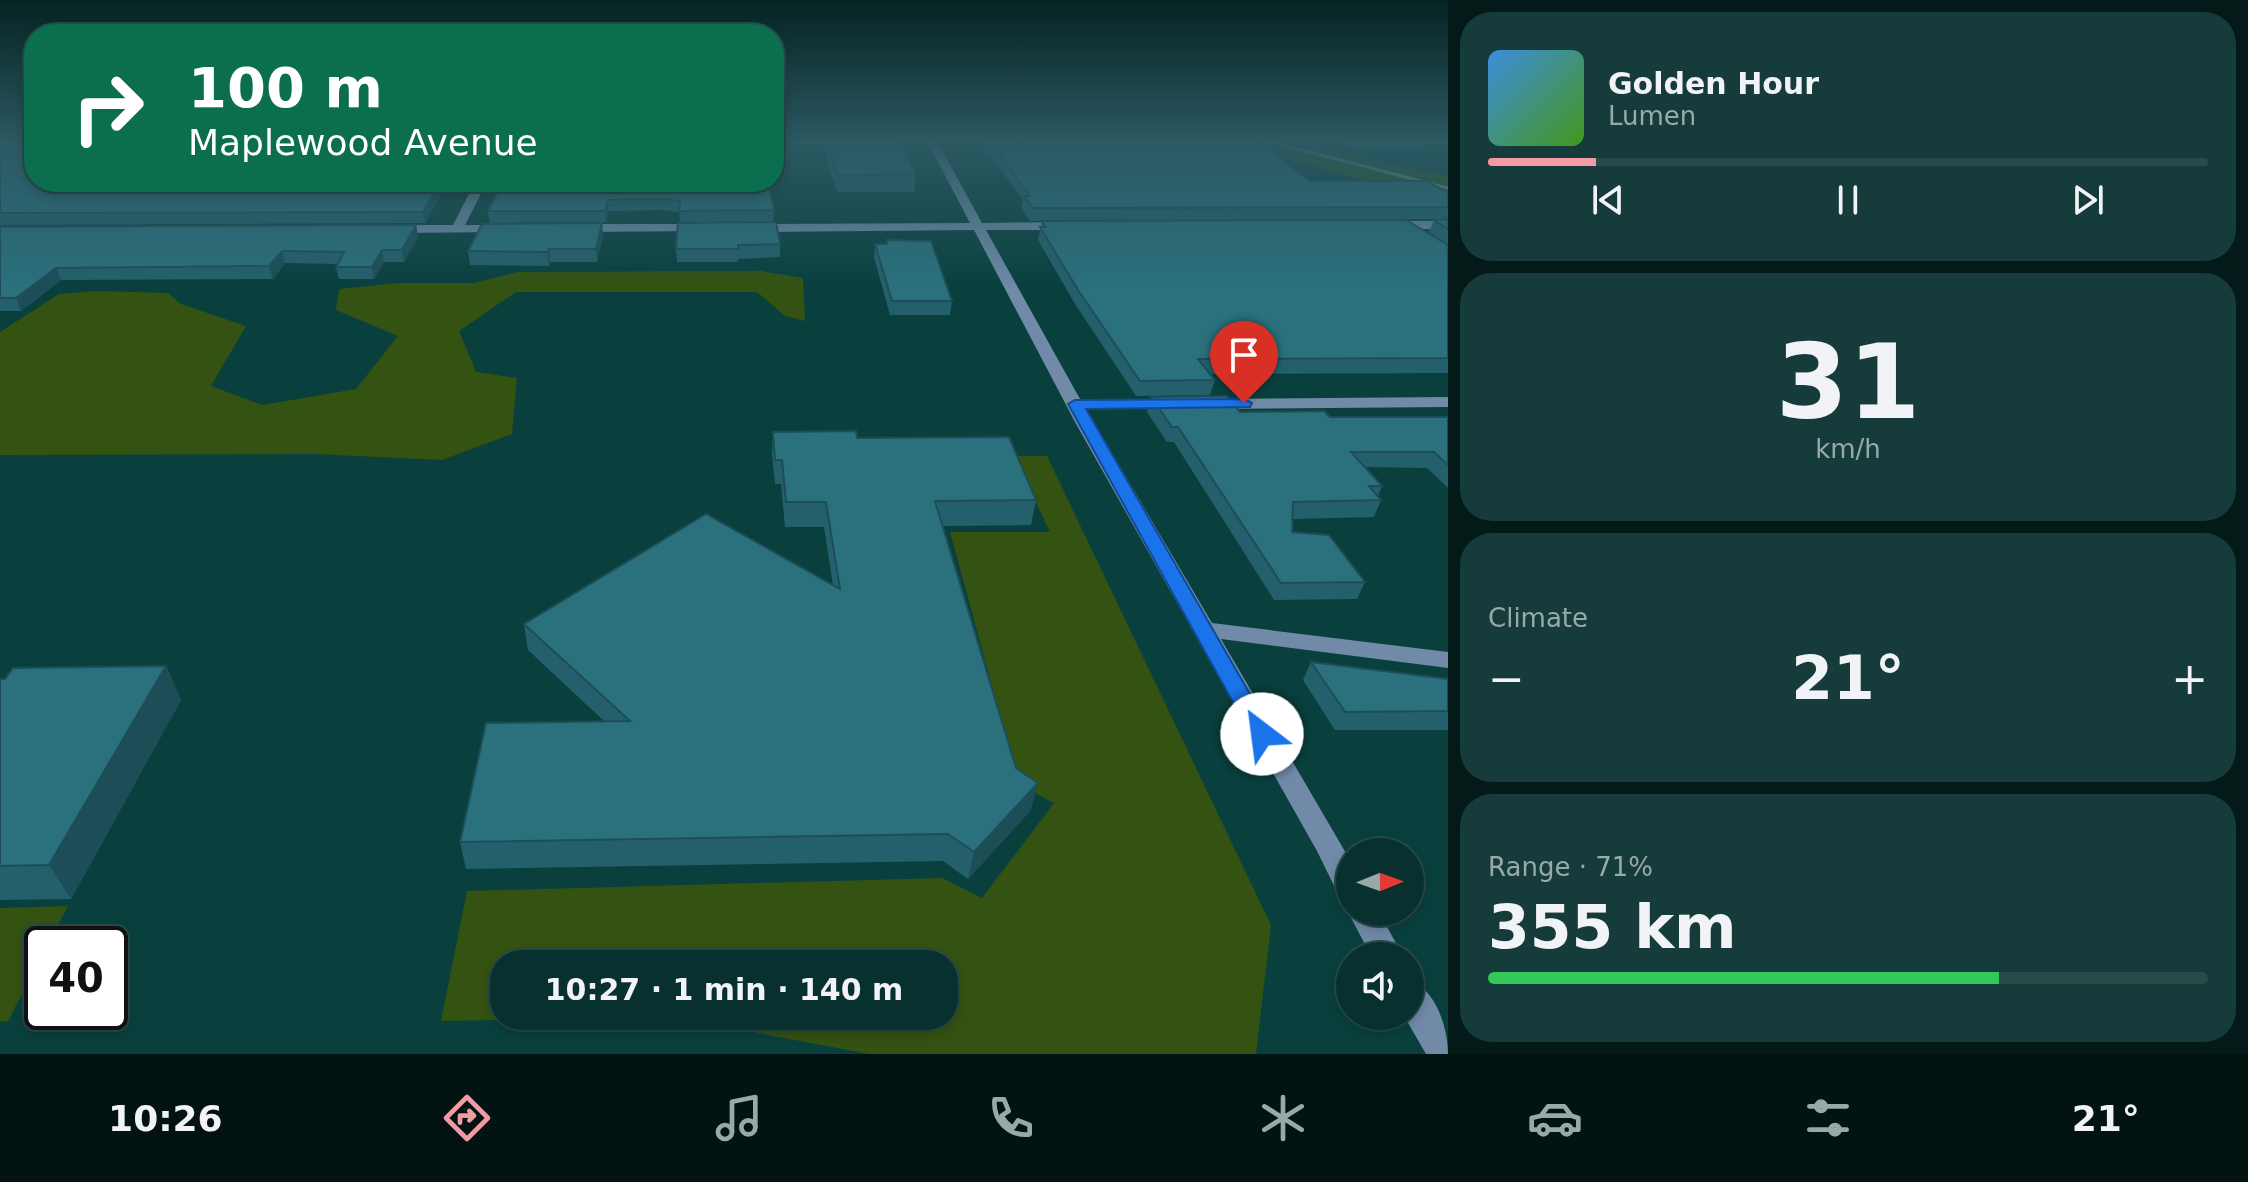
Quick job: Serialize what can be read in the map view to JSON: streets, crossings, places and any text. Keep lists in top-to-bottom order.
{
  "north": "right",
  "page": {
    "turn": ["100 m", "Maplewood Avenue"],
    "song": ["Golden Hour", "Lumen"],
    "tile": [
      ["31", "km/h"],
      "Climate",
      ["Range · 71%", "355 km"]
    ],
    "heat": ["−", "21°", "+"],
    "limit": "40",
    "trip": "10:27 · 1 min · 140 m",
    "tabs": ["10:26", "21°"]
  }
}
